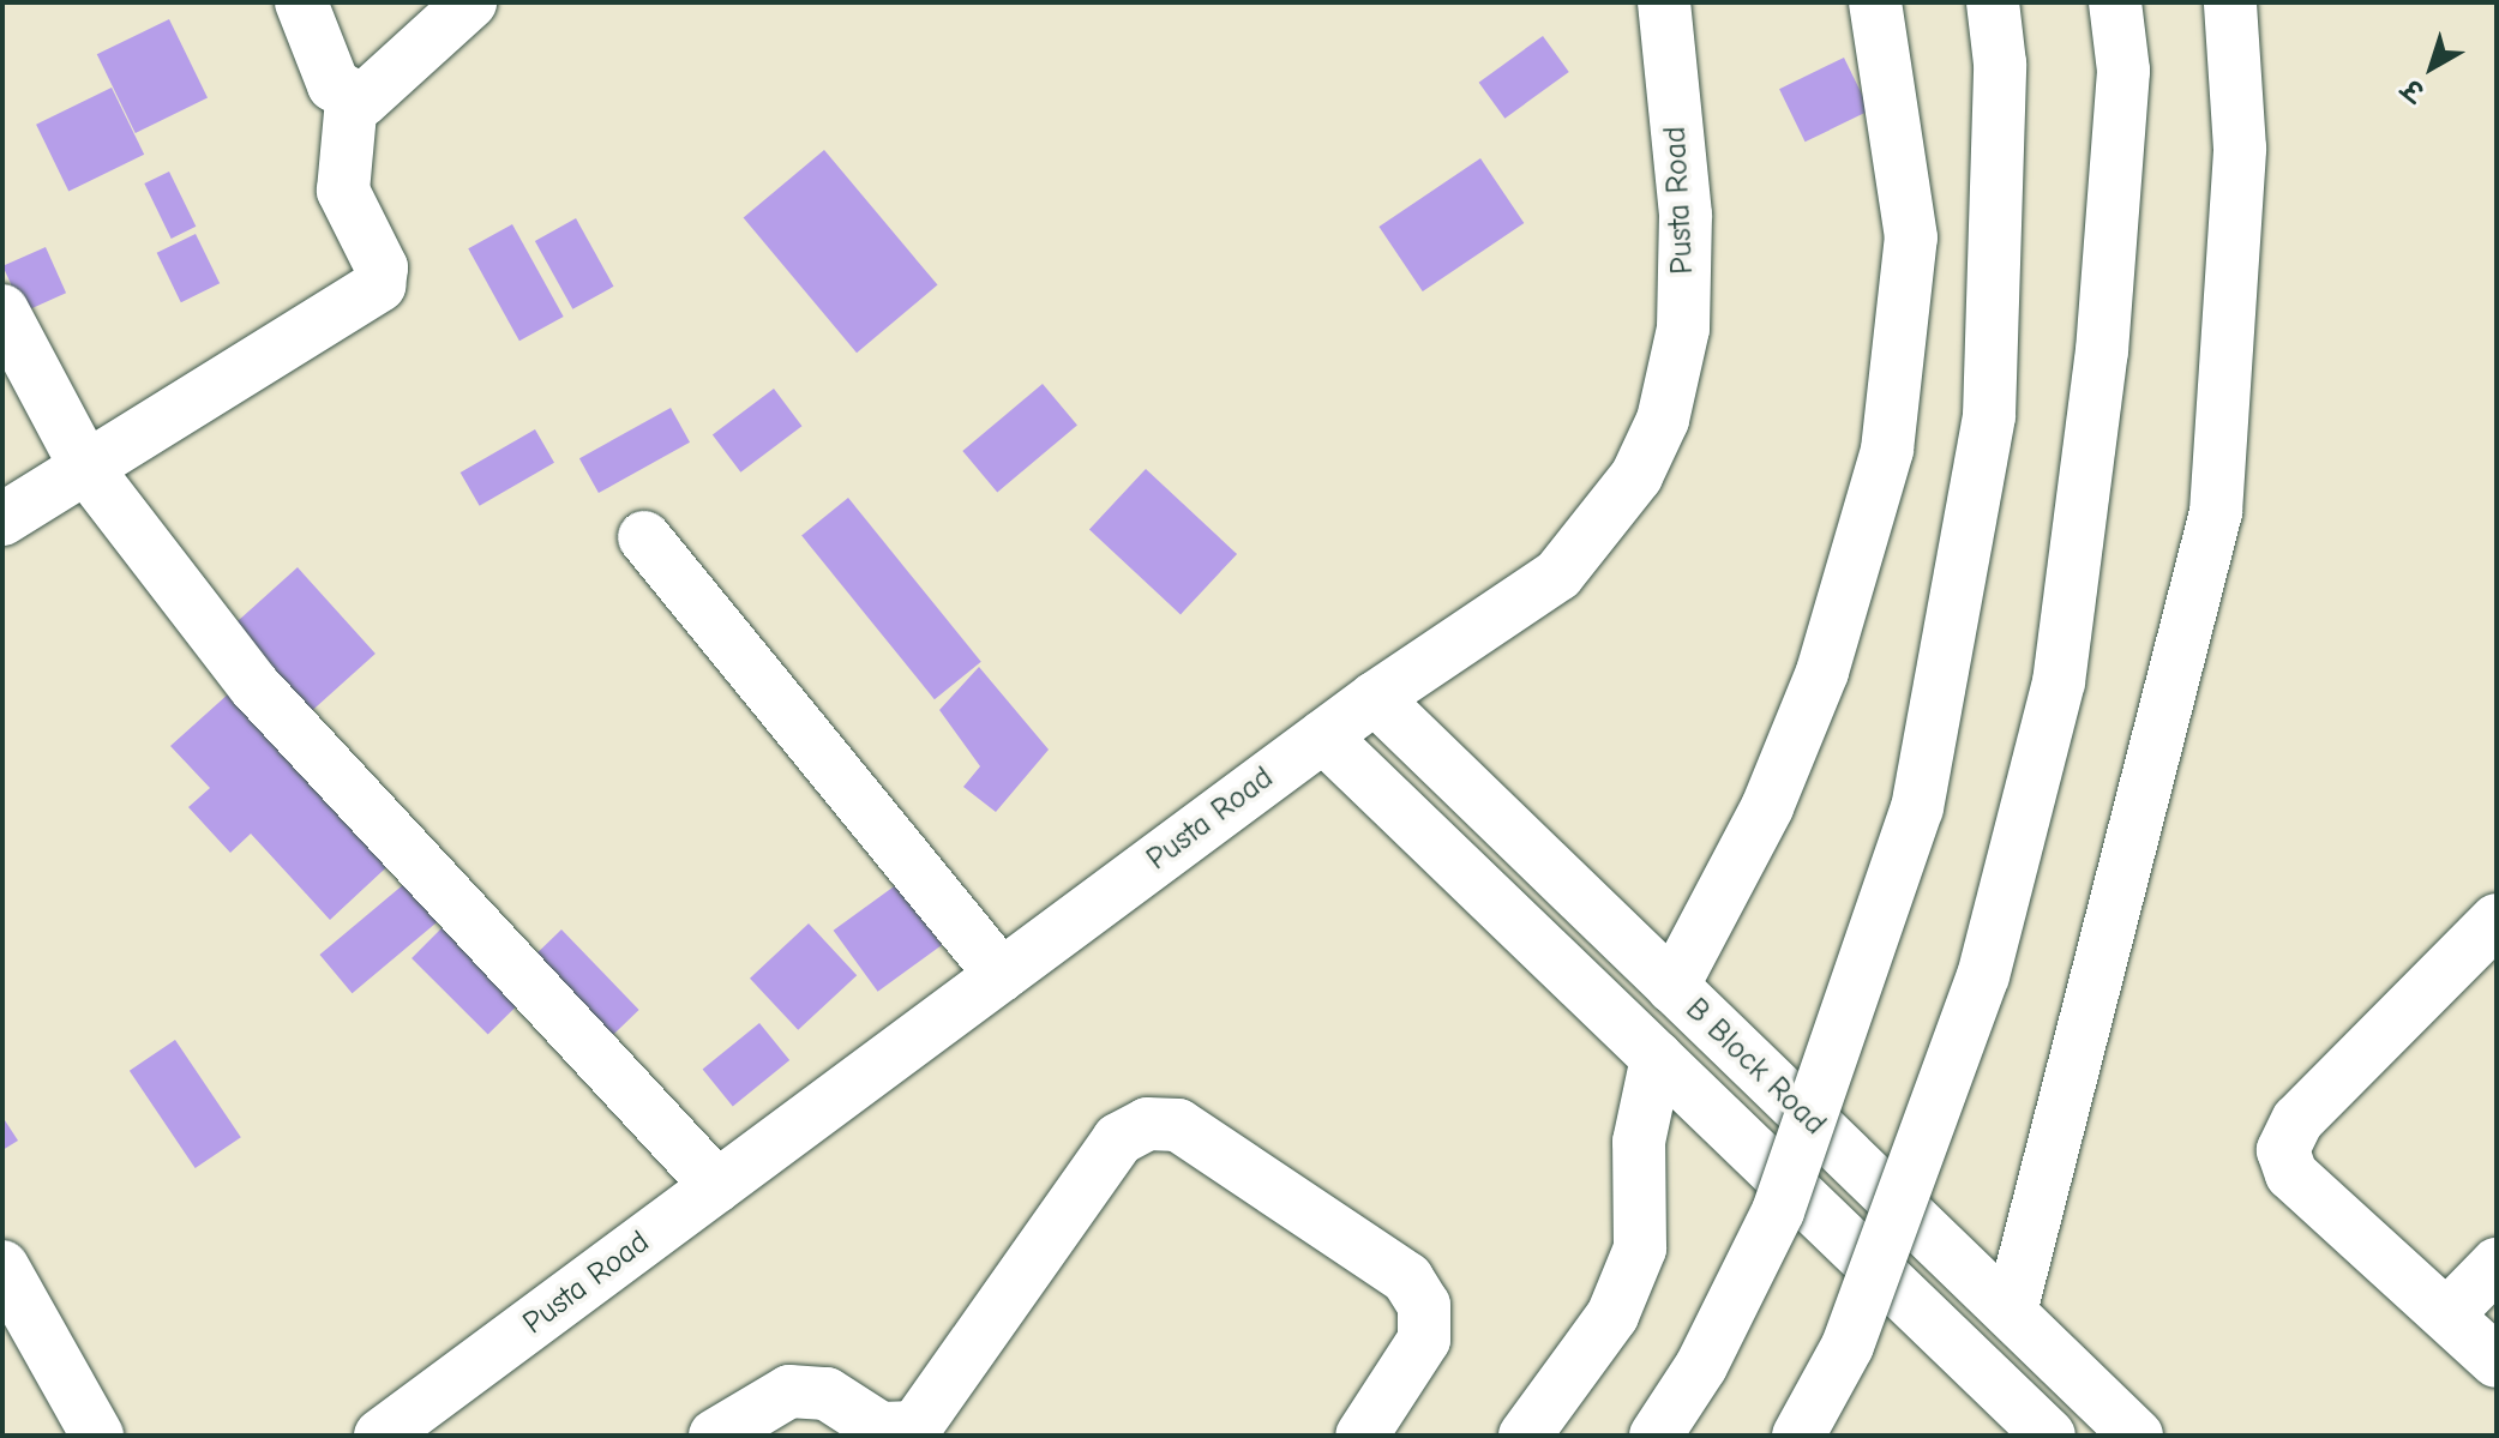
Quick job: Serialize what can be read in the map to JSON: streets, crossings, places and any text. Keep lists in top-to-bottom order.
{
  "streets": {
    "street": ["Pusta Road", "B Block Road"]
  },
  "crossings": [
    ["Pusta Road", "B Block Road"]
  ],
  "north": "bottom left"
}
